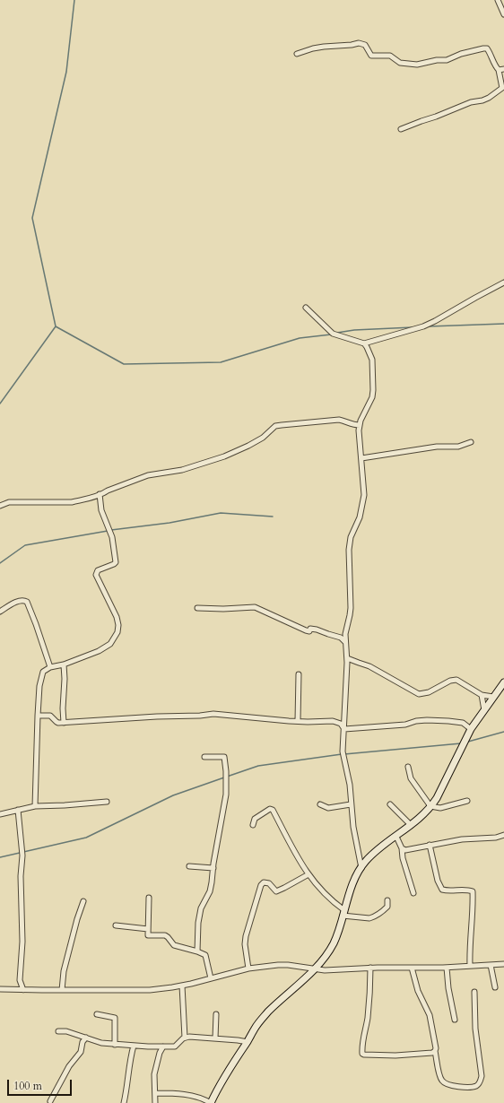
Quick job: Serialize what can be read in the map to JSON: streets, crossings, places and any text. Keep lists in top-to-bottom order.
{
  "scale_bar": "100 m"
}
